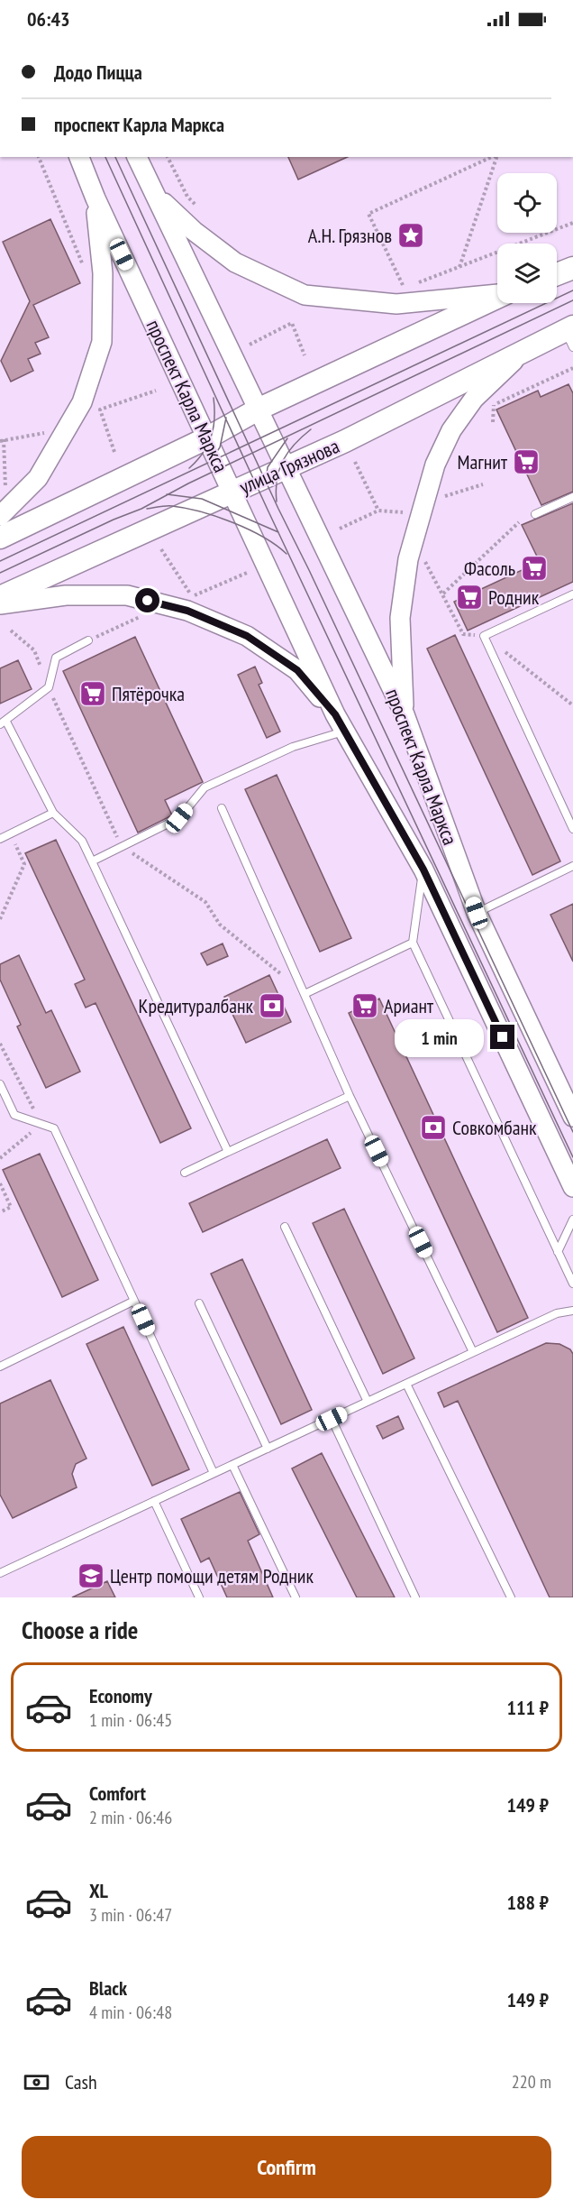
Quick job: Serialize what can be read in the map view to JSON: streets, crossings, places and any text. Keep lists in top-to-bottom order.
{
  "streets": {
    "main road": ["проспект Карла Маркса", "улица Грязнова"]
  },
  "crossings": [
    ["проспект Карла Маркса", "улица Грязнова"]
  ],
  "places": {
    "place": ["А.Н. Грязнов"],
    "supermarket": [
      "Магнит",
      "Фасоль",
      "Родник",
      "Пятёрочка",
      "Ариант"
    ],
    "bank": ["Кредитуралбанк", "Совкомбанк"],
    "school or university": ["Центр помощи детям Родник"]
  },
  "page": {
    "status": "06:43",
    "banner": ["Додо Пицца", "проспект Карла Маркса"],
    "bubble": "1 min",
    "heading": "Choose a ride",
    "list": [
      {
        "name": "Economy",
        "note": "1 min · 06:45",
        "value": "111 ₽"
      },
      {
        "name": "Comfort",
        "note": "2 min · 06:46",
        "value": "149 ₽"
      },
      {
        "name": "XL",
        "note": "3 min · 06:47",
        "value": "188 ₽"
      },
      {
        "name": "Black",
        "note": "4 min · 06:48",
        "value": "149 ₽"
      }
    ],
    "pay": ["Cash", "220 m"],
    "buttons": "Confirm"
  }
}
